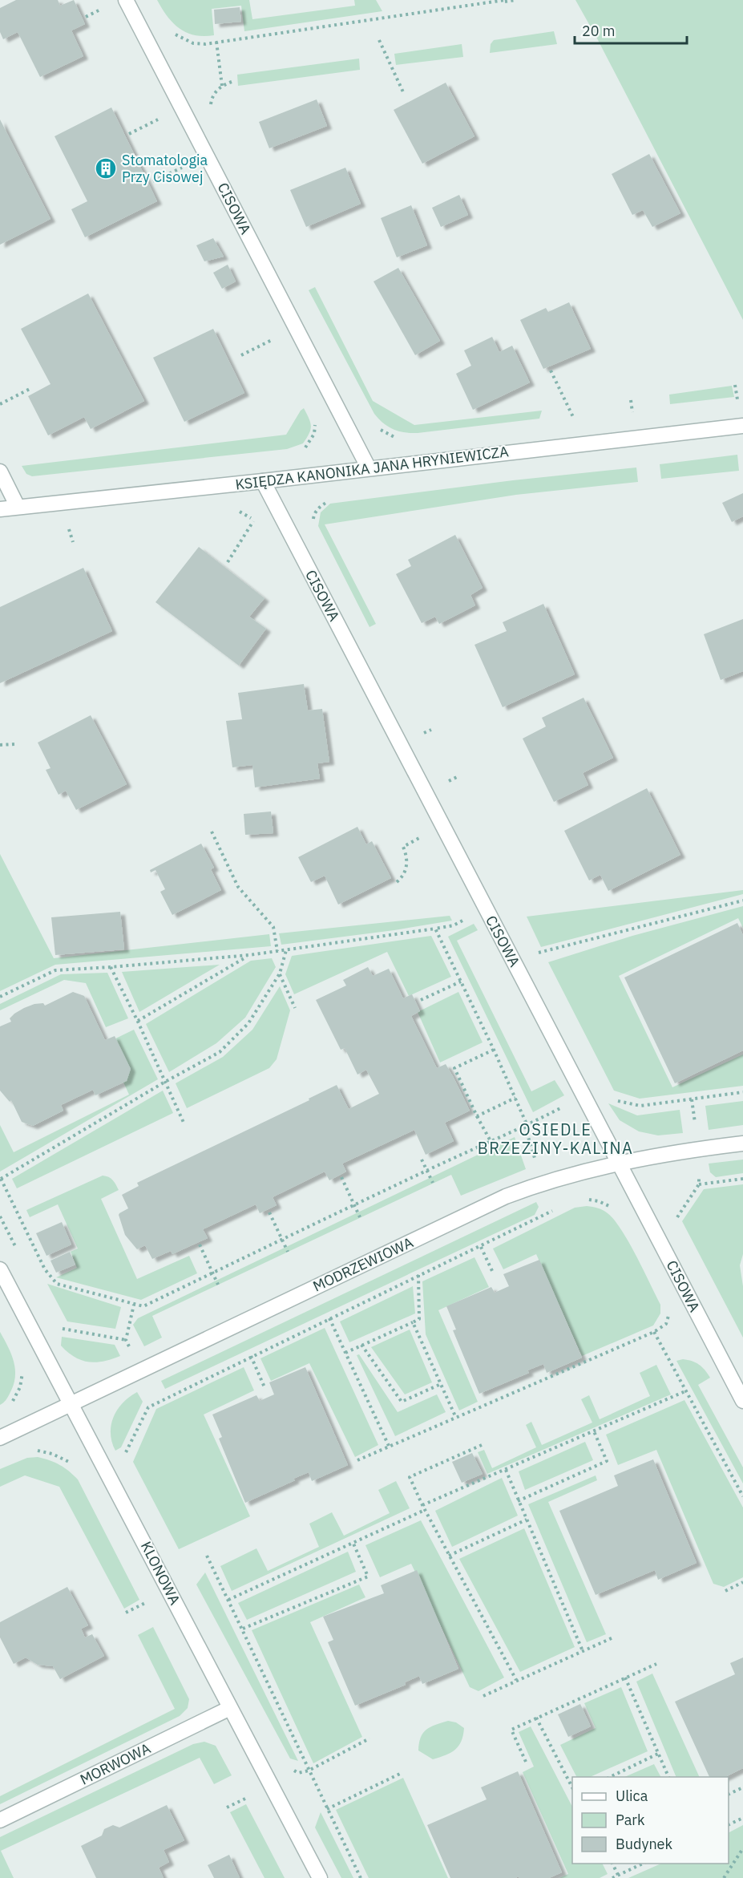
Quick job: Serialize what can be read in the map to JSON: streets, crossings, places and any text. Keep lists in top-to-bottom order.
{
  "streets": {
    "street": [
      "CISOWA",
      "KSIĘDZA KANONIKA JANA HRYNIEWICZA",
      "MODRZEWIOWA",
      "KLONOWA",
      "MORWOWA"
    ]
  },
  "crossings": [
    ["CISOWA", "KSIĘDZA KANONIKA JANA HRYNIEWICZA"],
    ["CISOWA", "MODRZEWIOWA"],
    ["MODRZEWIOWA", "KLONOWA"],
    ["KLONOWA", "MORWOWA"]
  ],
  "districts": ["OSIEDLE BRZEZINY-KALINA"],
  "places": {
    "building": ["Stomatologia Przy Cisowej"]
  },
  "legend": ["Ulica", "Park", "Budynek"],
  "scale_bar": "20 m"
}
